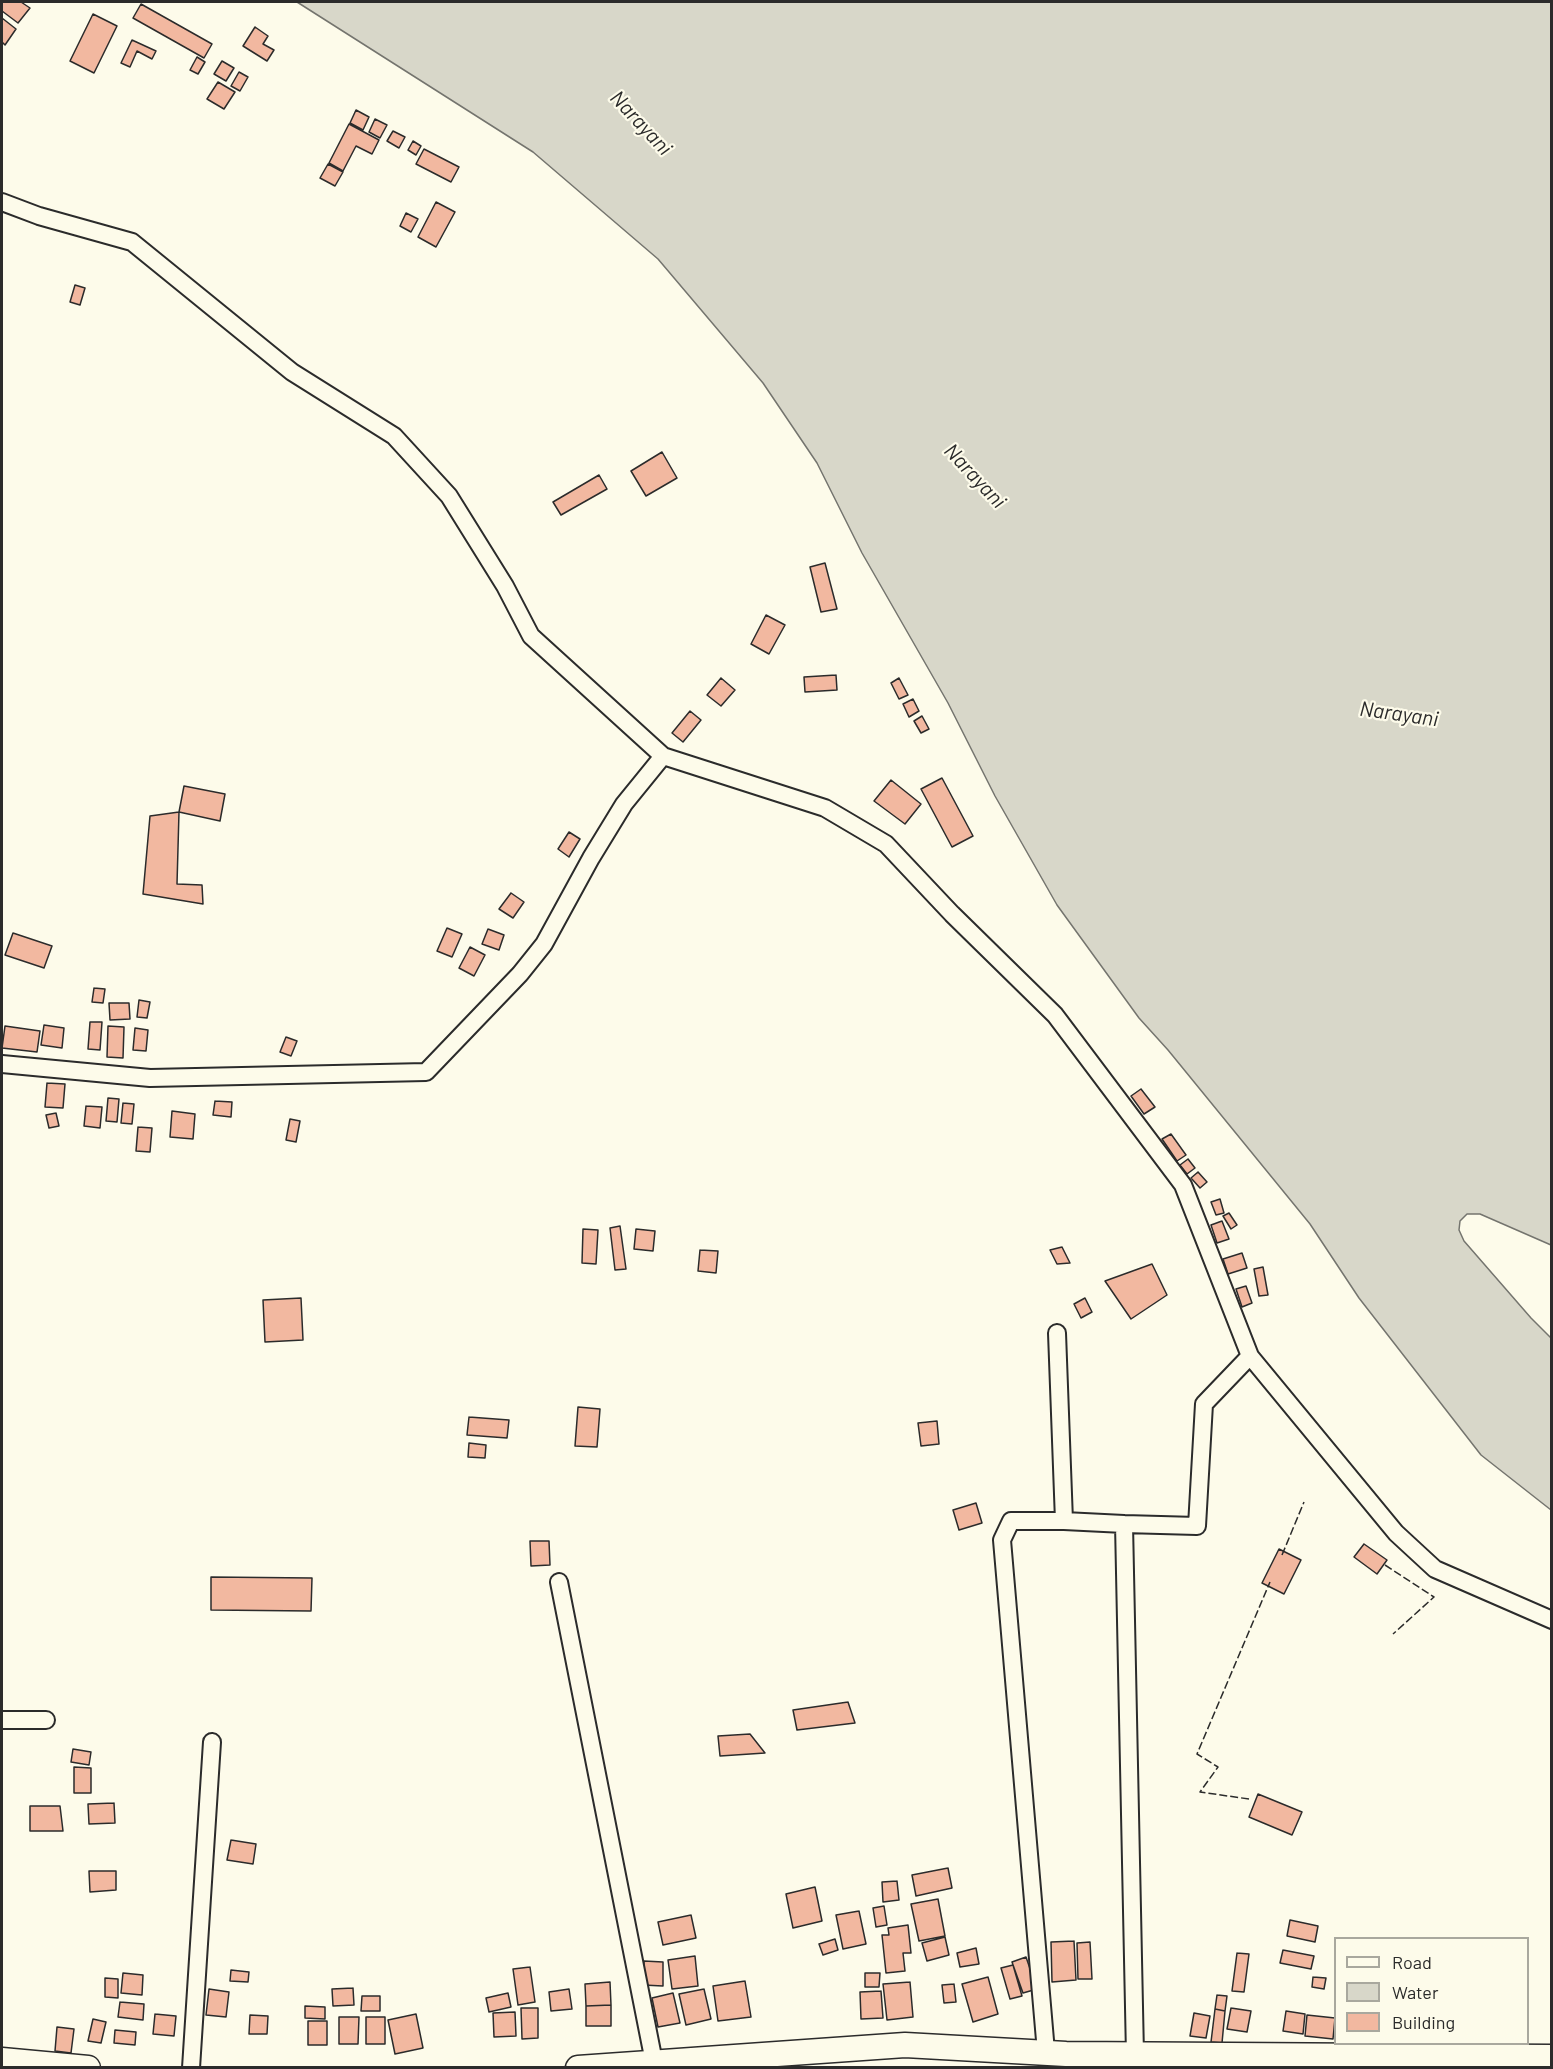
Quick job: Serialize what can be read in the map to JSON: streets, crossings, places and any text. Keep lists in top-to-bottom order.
{
  "water": ["Narayani"],
  "legend": ["Road", "Water", "Building"]
}
